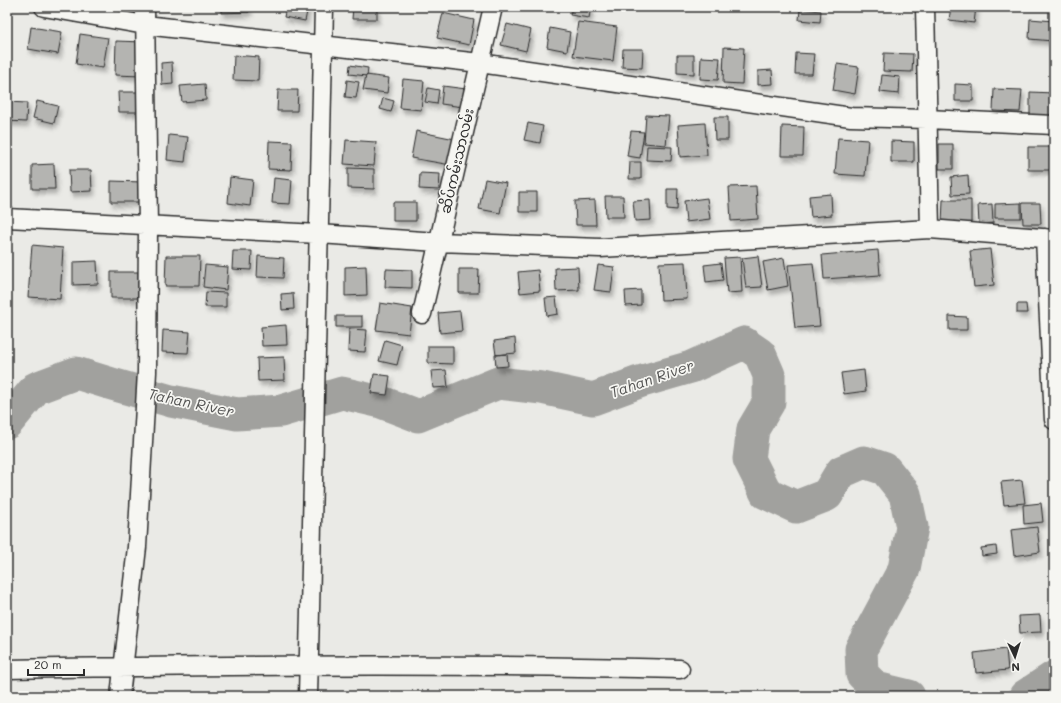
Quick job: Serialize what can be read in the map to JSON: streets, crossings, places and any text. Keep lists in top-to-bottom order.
{
  "streets": {
    "street": ["ဆိပ်ကမ်းသာလမ်း"]
  },
  "water": ["Tahan River"],
  "scale_bar": "20 m",
  "north": "bottom"
}
